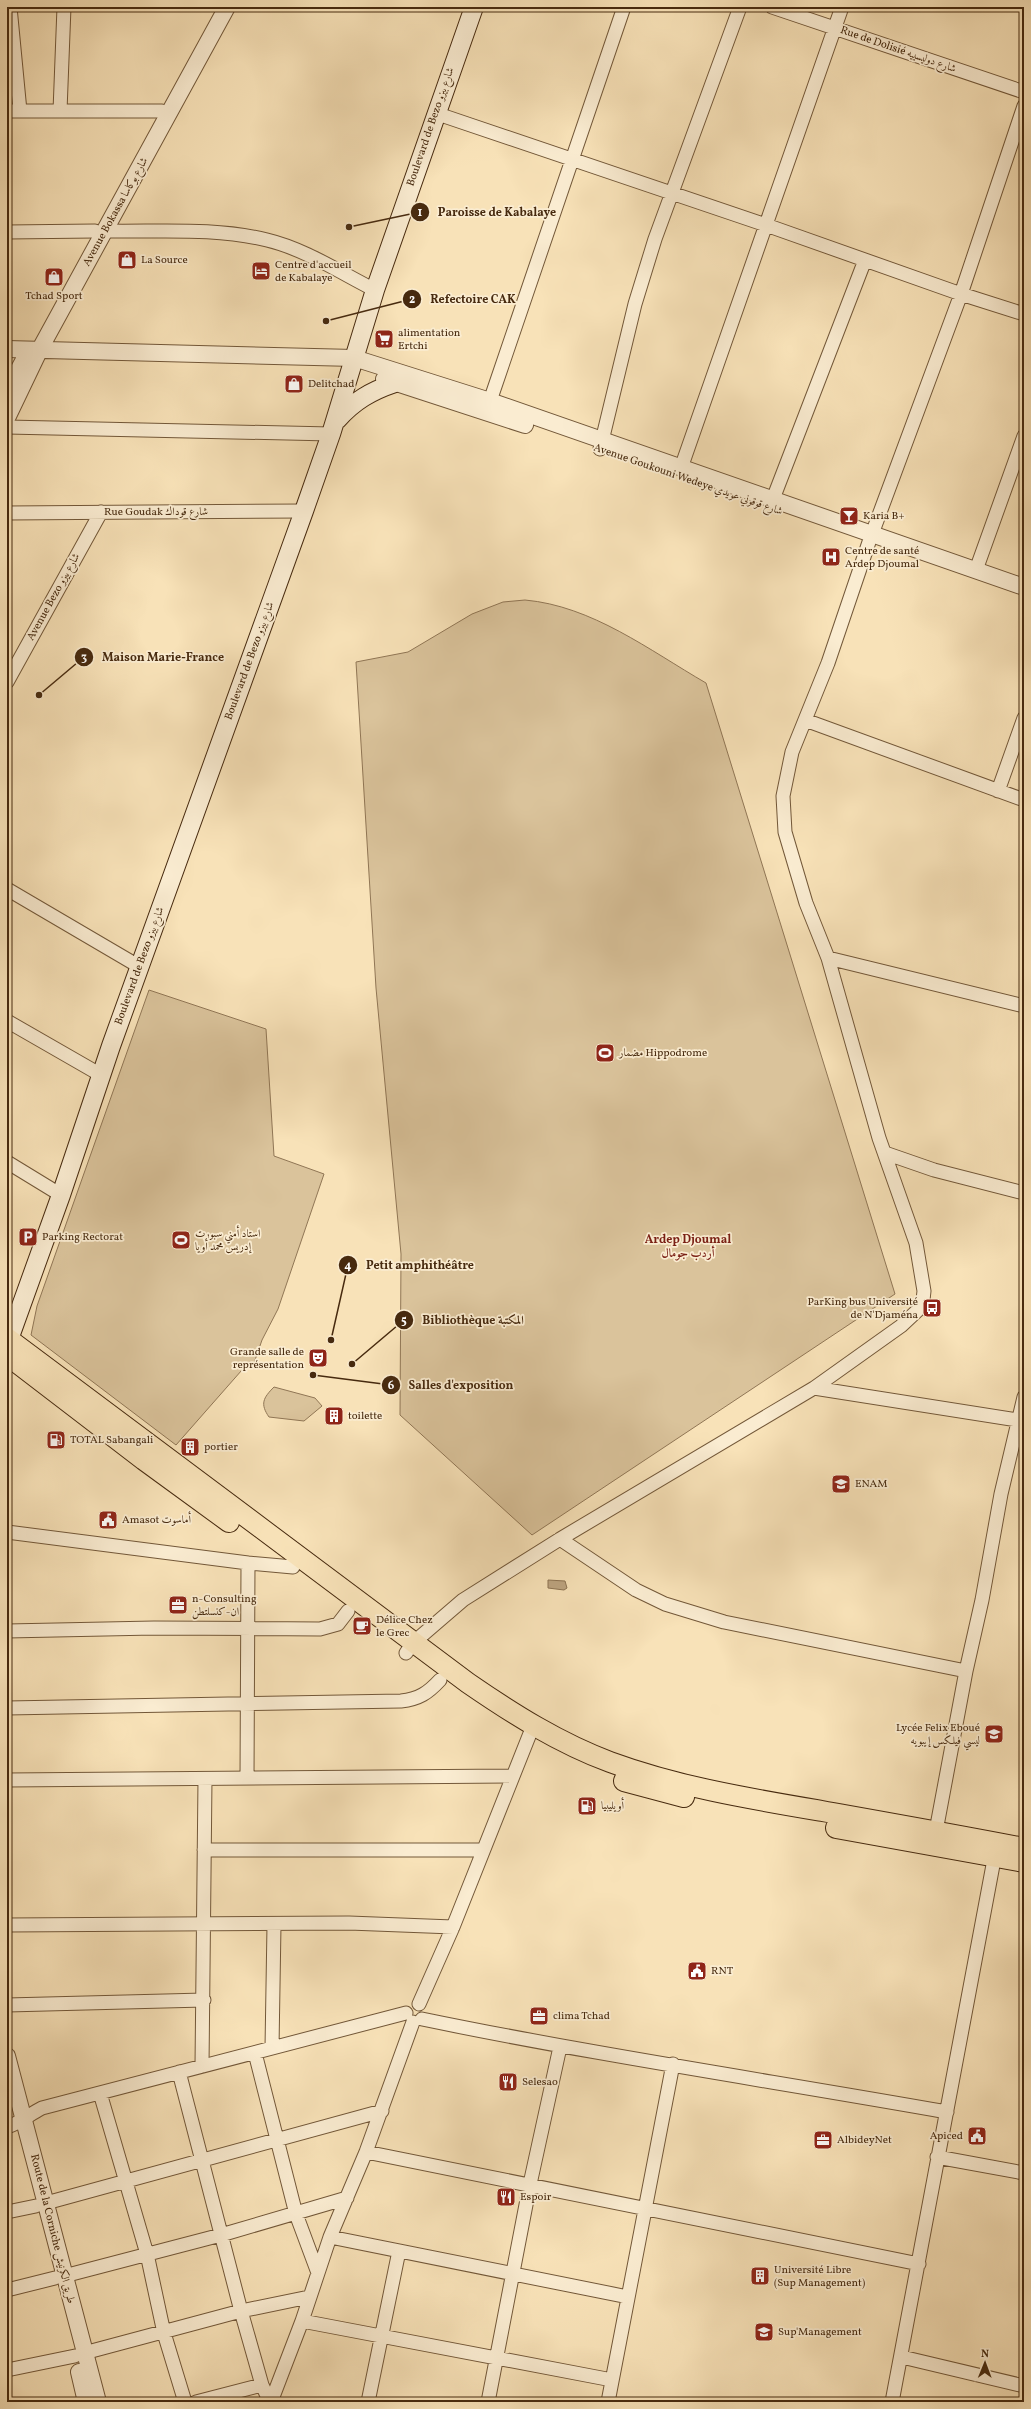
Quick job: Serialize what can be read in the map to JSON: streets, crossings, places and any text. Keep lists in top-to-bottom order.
{
  "streets": {
    "main road": ["Boulevard de Bezo شارع بيزو"],
    "street": [
      "Rue de Dolisié شارع دوليسييه",
      "Avenue Bokassa شارع بوكاسا",
      "Avenue Goukouni Wedeye شارع قوقوني عويدي",
      "Rue Goudak شارع قوداك",
      "Avenue Bezo شارع بيزو",
      "Route de la Corniche طريق الكرنيش"
    ]
  },
  "crossings": [
    ["Boulevard de Bezo شارع بيزو", "Avenue Goukouni Wedeye شارع قوقوني عويدي"],
    ["Boulevard de Bezo شارع بيزو", "Rue Goudak شارع قوداك"],
    ["Rue Goudak شارع قوداك", "Avenue Bezo شارع بيزو"]
  ],
  "districts": ["Ardep Djoumal أردب جومال"],
  "places": {
    "other": [
      "Paroisse de Kabalaye",
      "Refectoire CAK",
      "Maison Marie-France",
      "Petit amphithéâtre",
      "Bibliothèque المكتبة",
      "Salles d'exposition"
    ],
    "shop": ["La Source", "Tchad Sport", "Delitchad"],
    "hotel": ["Centre d'accueil de Kabalaye"],
    "supermarket": ["alimentation Ertchi"],
    "bar": ["Karia B+"],
    "hospital": ["Centre de santé Ardep Djoumal"],
    "sports": ["مضمار Hippodrome", "استاد أمني سبورت إدريس محمد أويا"],
    "parking": ["Parking Rectorat"],
    "bus stop": ["ParKing bus Université de N'Djaména"],
    "theatre": ["Grande salle de représentation"],
    "building": ["toilette", "portier", "Université Libre (Sup Management)"],
    "fuel station": ["TOTAL Sabangali", "أويليبيا"],
    "school or university": ["ENAM", "Lycée Felix Eboué ليسي فيلكس إيبويه", "Sup'Management"],
    "public building": ["Amasot أماسوت", "RNT", "Apiced"],
    "office": ["n-Consulting ان-كنسلتطن", "clima Tchad", "AlbideyNet"],
    "cafe": ["Délice Chez le Grec"],
    "restaurant": ["Selesao", "Espoir"]
  },
  "north": "top"
}
